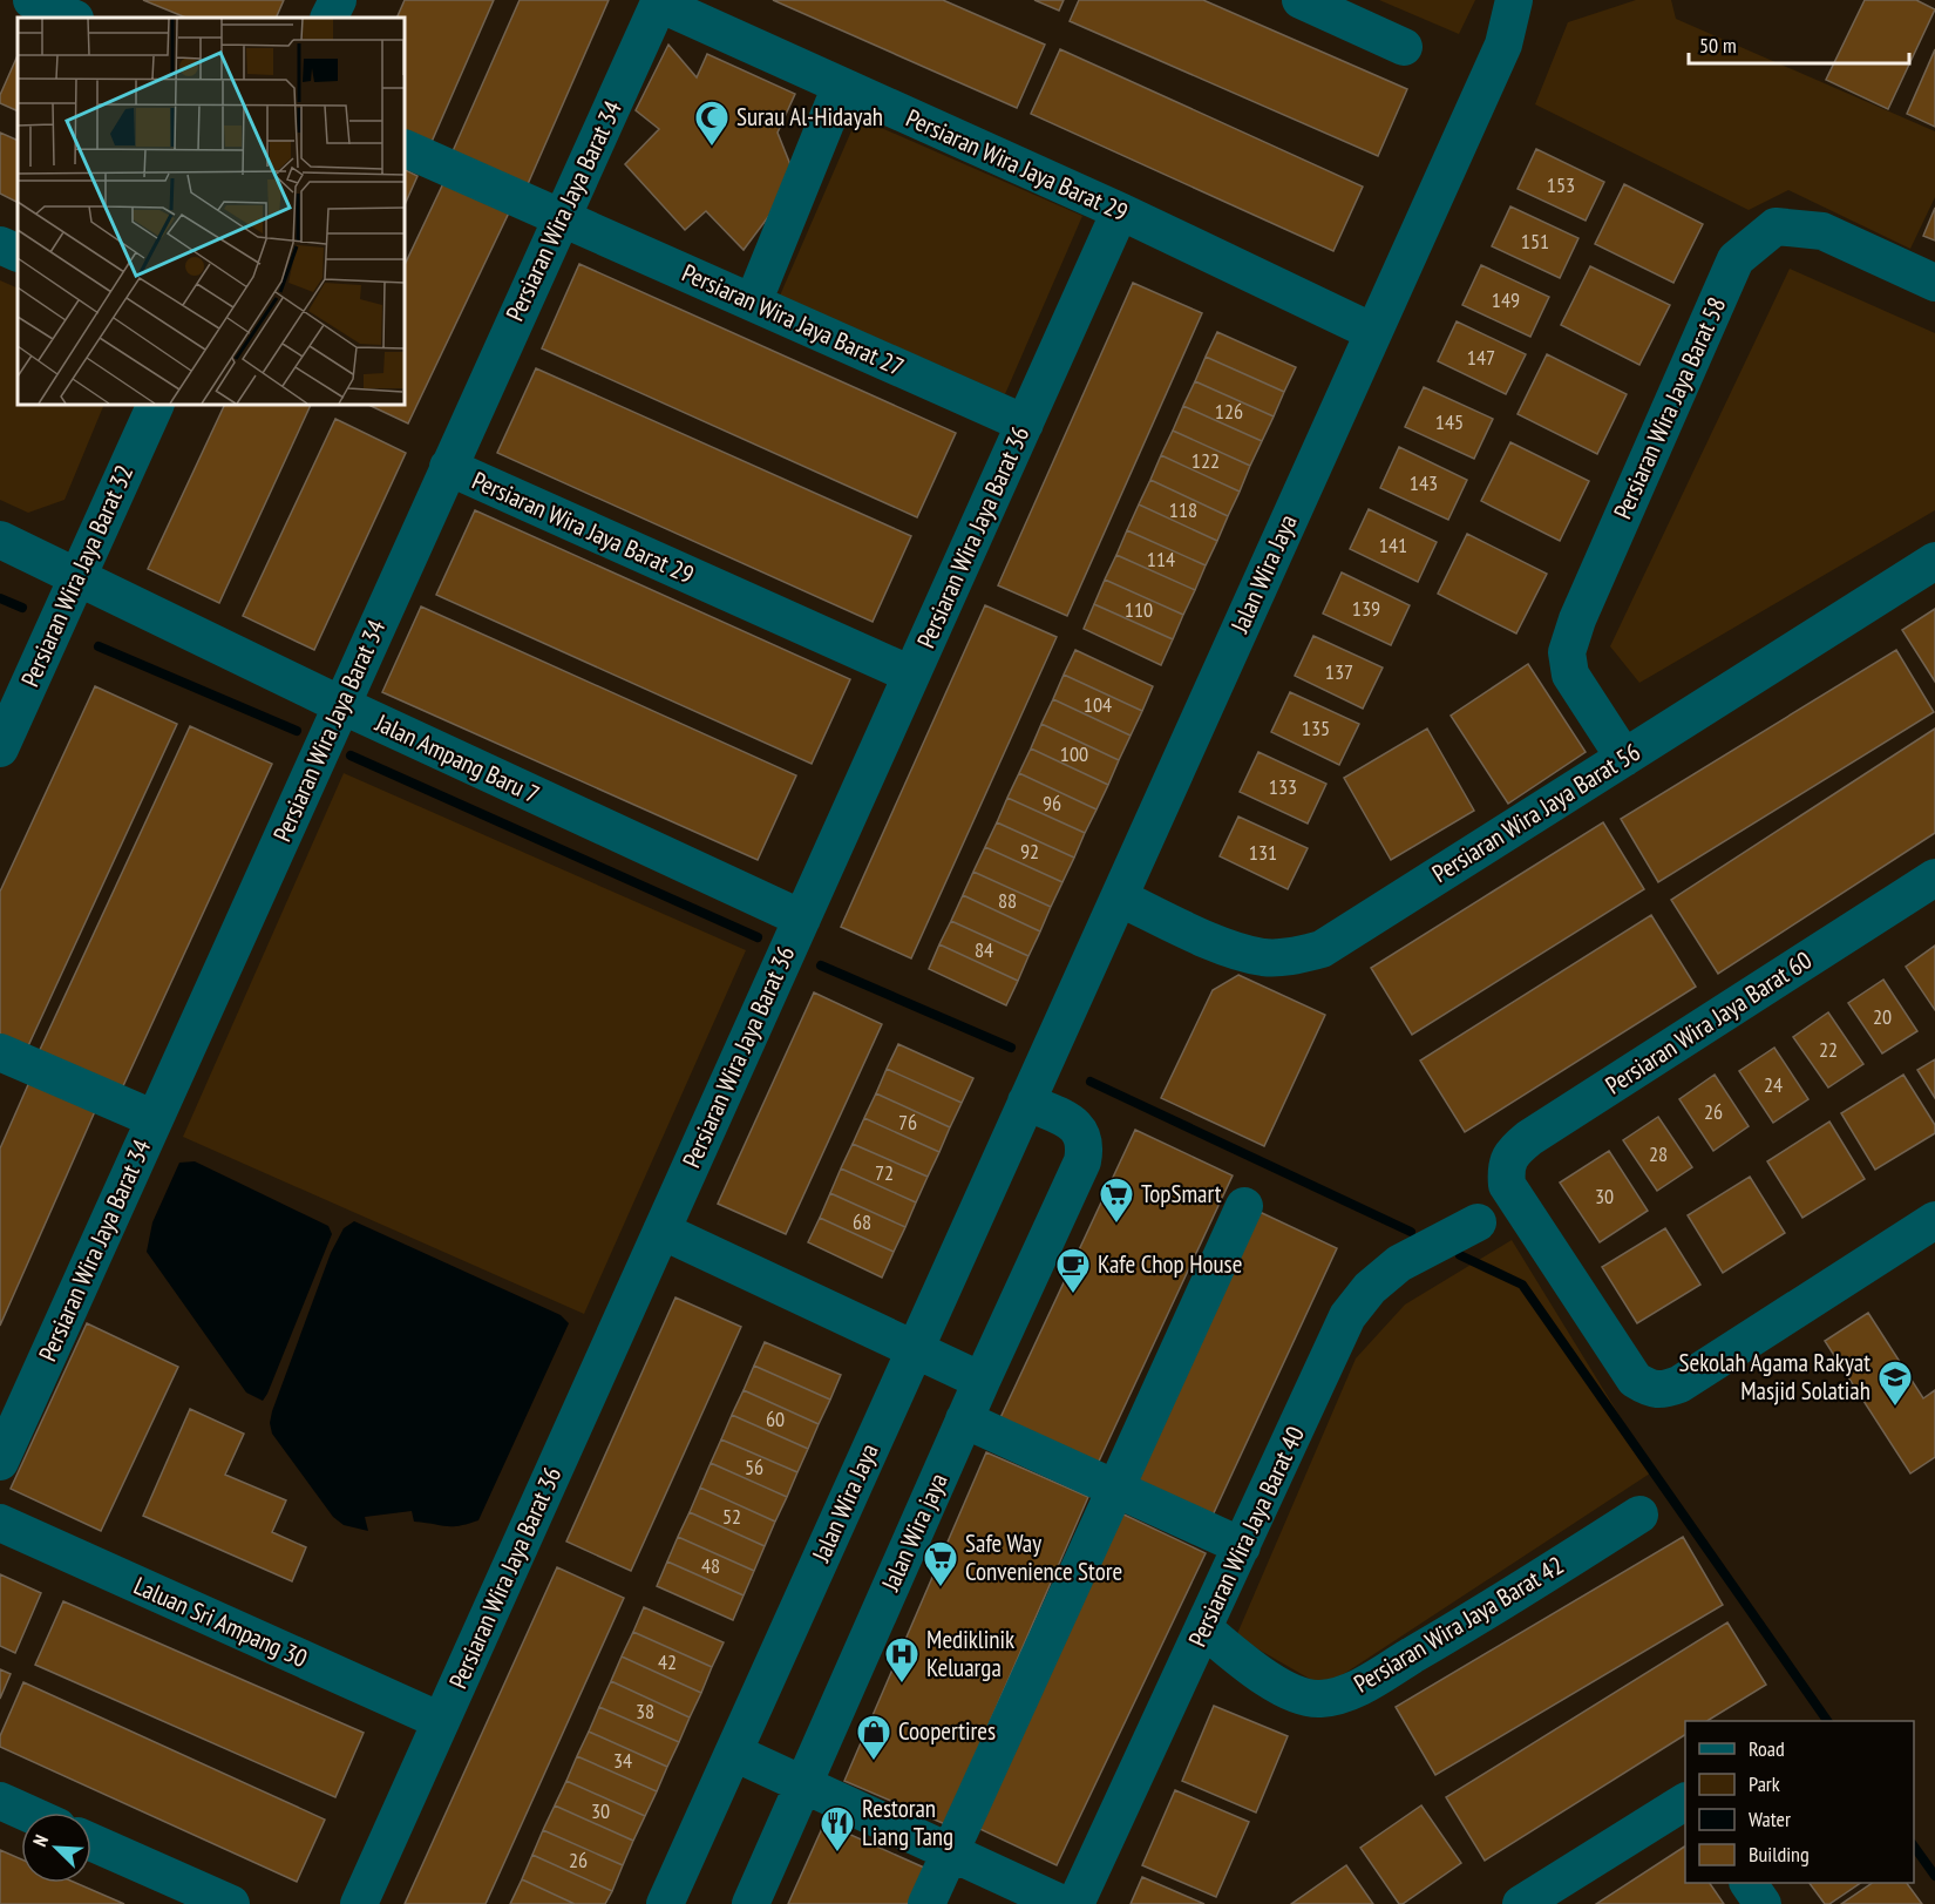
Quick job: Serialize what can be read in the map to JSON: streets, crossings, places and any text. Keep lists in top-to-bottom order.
{
  "streets": {
    "street": [
      "Persiaran Wira Jaya Barat 29",
      "Persiaran Wira Jaya Barat 34",
      "Persiaran Wira Jaya Barat 27",
      "Persiaran Wira Jaya Barat 58",
      "Persiaran Wira Jaya Barat 36",
      "Jalan Wira Jaya",
      "Persiaran Wira Jaya Barat 32",
      "Jalan Ampang Baru 7",
      "Persiaran Wira Jaya Barat 56",
      "Persiaran Wira Jaya Barat 60",
      "Jalan Wira jaya",
      "Persiaran Wira Jaya Barat 40",
      "Laluan Sri Ampang 30",
      "Persiaran Wira Jaya Barat 42"
    ]
  },
  "crossings": [
    ["Persiaran Wira Jaya Barat 29", "Persiaran Wira Jaya Barat 34"],
    ["Persiaran Wira Jaya Barat 29", "Persiaran Wira Jaya Barat 36"],
    ["Persiaran Wira Jaya Barat 29", "Jalan Wira Jaya"],
    ["Persiaran Wira Jaya Barat 34", "Persiaran Wira Jaya Barat 27"],
    ["Persiaran Wira Jaya Barat 34", "Jalan Ampang Baru 7"],
    ["Persiaran Wira Jaya Barat 27", "Persiaran Wira Jaya Barat 36"],
    ["Persiaran Wira Jaya Barat 58", "Persiaran Wira Jaya Barat 56"],
    ["Persiaran Wira Jaya Barat 36", "Jalan Ampang Baru 7"],
    ["Persiaran Wira Jaya Barat 36", "Laluan Sri Ampang 30"],
    ["Jalan Wira Jaya", "Persiaran Wira Jaya Barat 56"],
    ["Jalan Wira Jaya", "Jalan Wira jaya"],
    ["Persiaran Wira Jaya Barat 32", "Jalan Ampang Baru 7"],
    ["Persiaran Wira Jaya Barat 40", "Persiaran Wira Jaya Barat 42"]
  ],
  "places": {
    "mosque": ["Surau Al-Hidayah"],
    "supermarket": ["TopSmart", "Safe Way Convenience Store"],
    "cafe": ["Kafe Chop House"],
    "school or university": ["Sekolah Agama Rakyat Masjid Solatiah"],
    "hospital": ["Mediklinik Keluarga"],
    "shop": ["Coopertires"],
    "restaurant": ["Restoran Liang Tang"]
  },
  "house_numbers": [
    "153",
    "151",
    "149",
    "147",
    "126",
    "145",
    "122",
    "143",
    "118",
    "141",
    "114",
    "139",
    "110",
    "137",
    "104",
    "135",
    "100",
    "133",
    "96",
    "92",
    "131",
    "88",
    "84",
    "20",
    "22",
    "24",
    "26",
    "76",
    "28",
    "72",
    "30",
    "68",
    "60",
    "56",
    "52",
    "48",
    "42",
    "38",
    "34",
    "30",
    "26"
  ],
  "legend": [
    "Road",
    "Park",
    "Water",
    "Building"
  ],
  "scale_bar": "50 m",
  "north": "top left"
}
